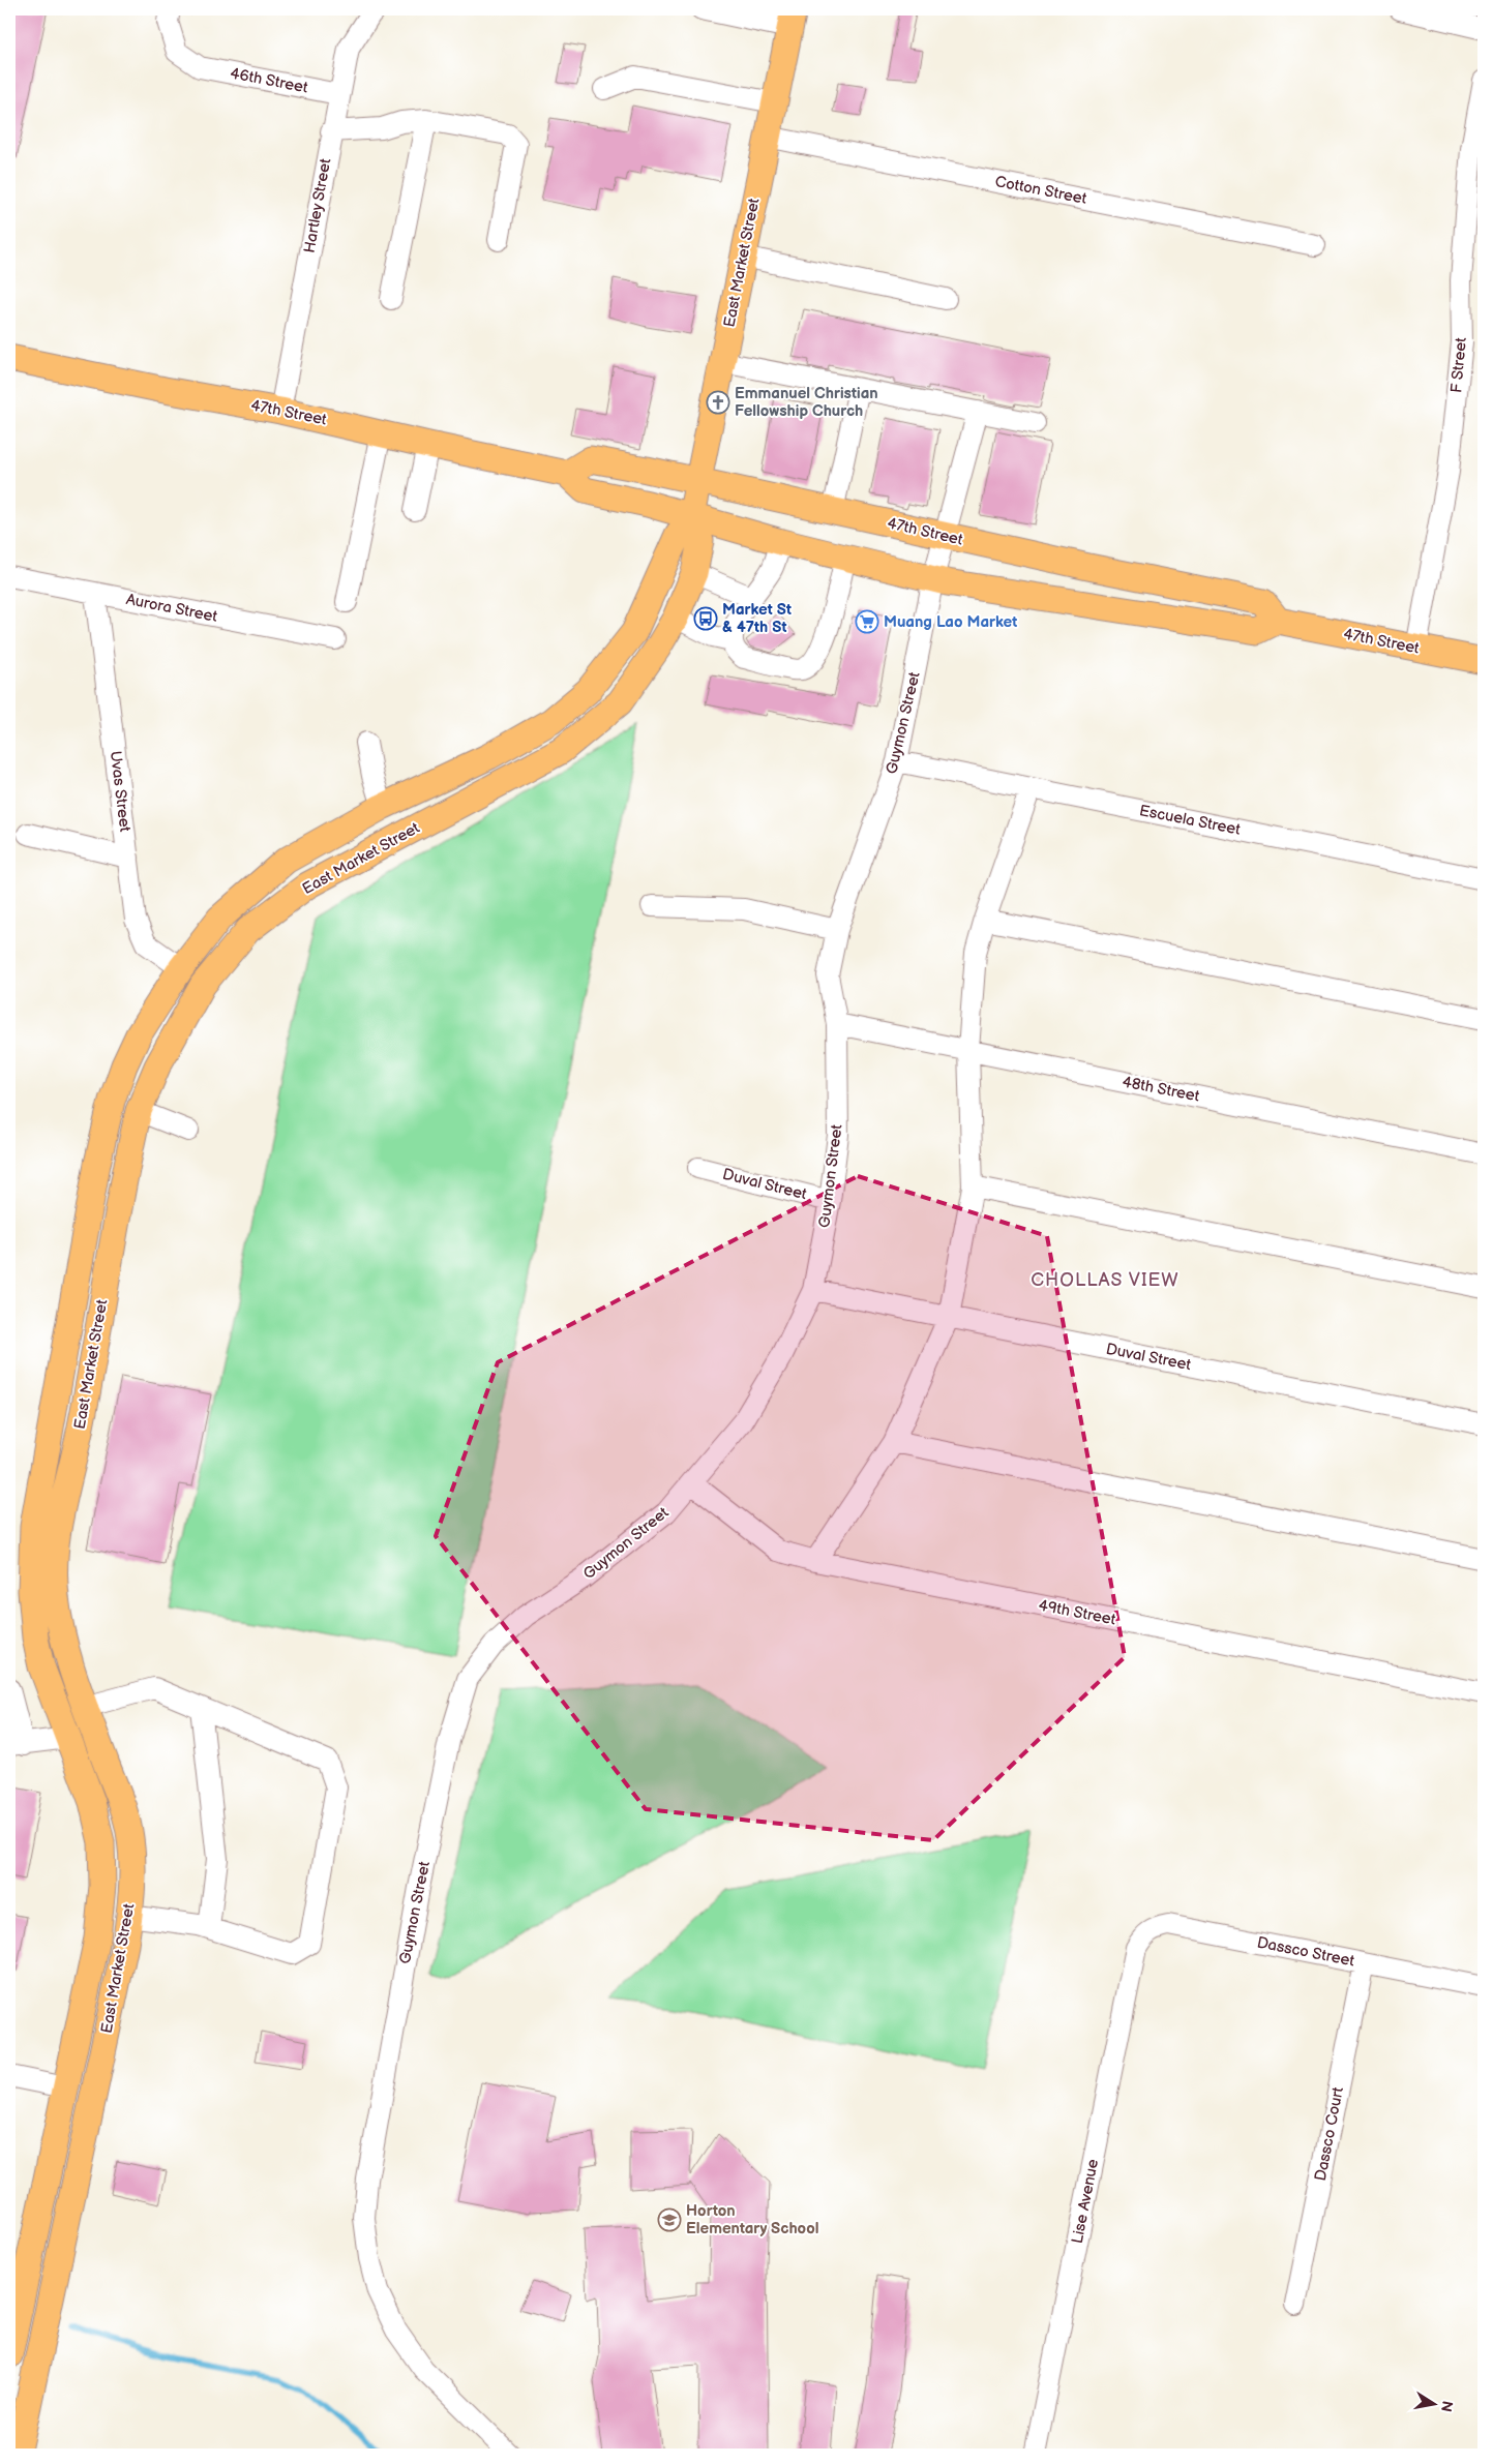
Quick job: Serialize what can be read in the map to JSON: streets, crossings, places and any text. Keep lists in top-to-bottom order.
{
  "streets": {
    "main road": ["East Market Street", "47th Street"],
    "street": [
      "46th Street",
      "Cotton Street",
      "Hartley Street",
      "F Street",
      "Aurora Street",
      "Guymon Street",
      "Uvas Street",
      "Escuela Street",
      "48th Street",
      "Duval Street",
      "49th Street",
      "Dassco Street",
      "Dassco Court",
      "Lise Avenue"
    ]
  },
  "crossings": [
    ["46th Street", "Hartley Street"],
    ["Cotton Street", "East Market Street"],
    ["Hartley Street", "47th Street"],
    ["East Market Street", "47th Street"],
    ["East Market Street", "Uvas Street"],
    ["F Street", "47th Street"],
    ["47th Street", "Guymon Street"],
    ["Aurora Street", "Uvas Street"],
    ["Guymon Street", "Escuela Street"],
    ["Guymon Street", "48th Street"],
    ["Guymon Street", "Duval Street"],
    ["Guymon Street", "49th Street"],
    ["Dassco Street", "Dassco Court"],
    ["Dassco Street", "Lise Avenue"]
  ],
  "districts": ["CHOLLAS VIEW"],
  "places": {
    "church": ["Emmanuel Christian Fellowship Church"],
    "bus stop": ["Market St & 47th St"],
    "supermarket": ["Muang Lao Market"],
    "school or university": ["Horton Elementary School"]
  },
  "north": "right"
}
